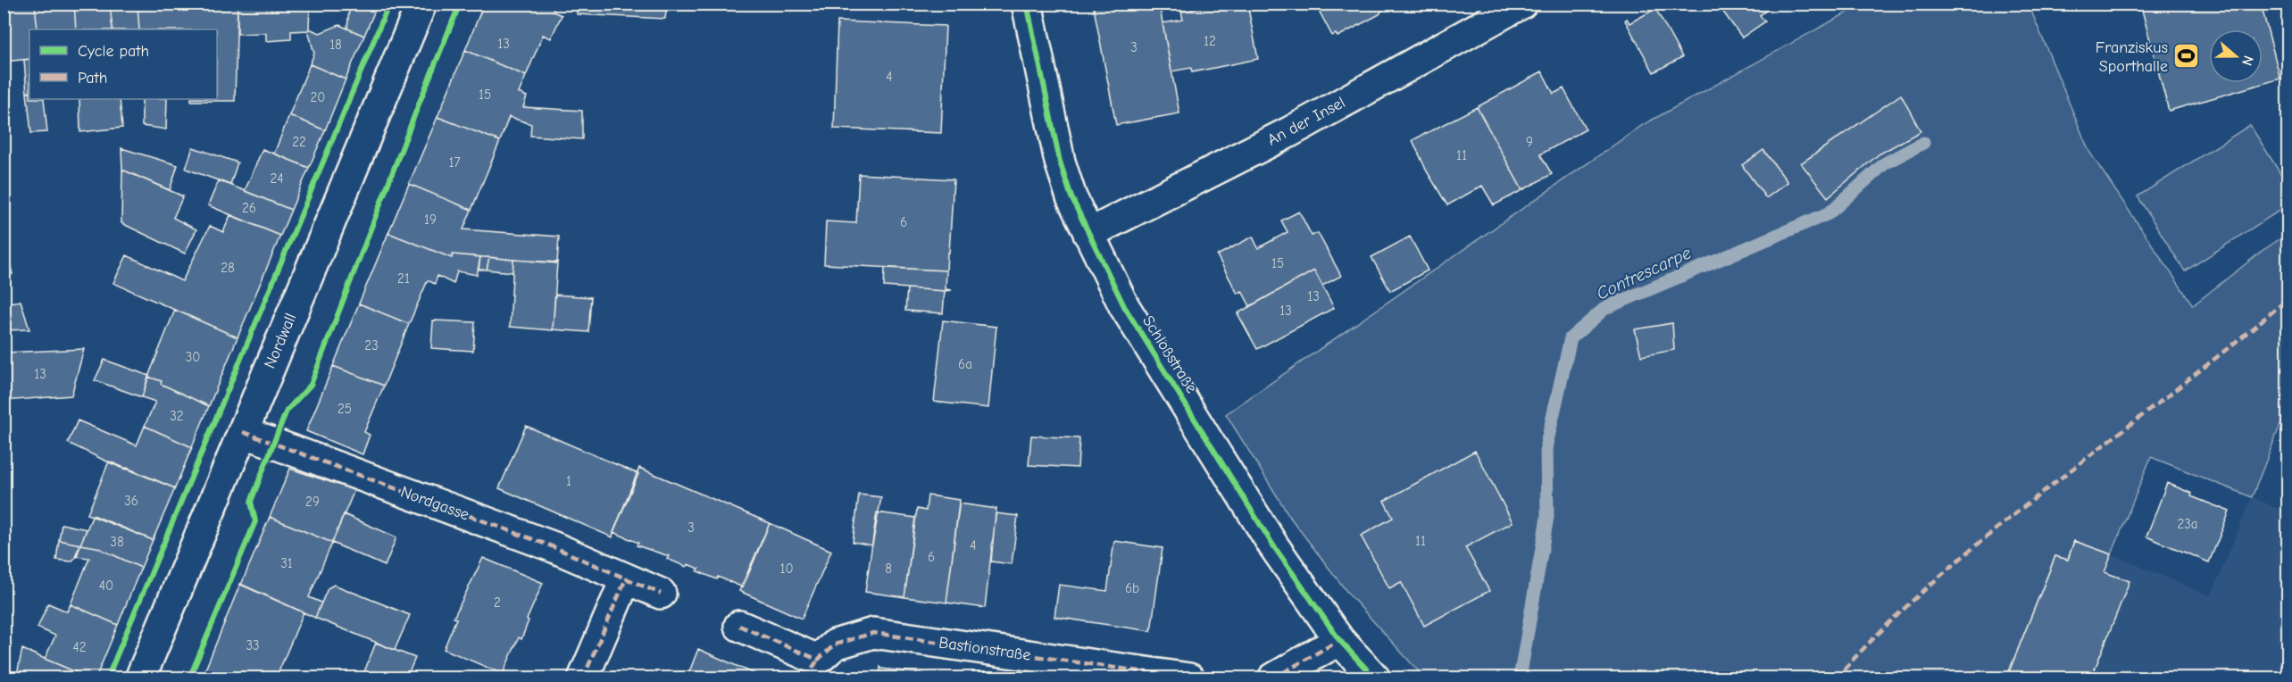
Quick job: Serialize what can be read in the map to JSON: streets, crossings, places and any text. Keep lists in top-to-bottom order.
{
  "streets": {
    "street": [
      "An der Insel",
      "Nordwall",
      "Schloßstraße",
      "Nordgasse",
      "Bastionstraße"
    ]
  },
  "crossings": [
    ["An der Insel", "Schloßstraße"],
    ["Nordwall", "Nordgasse"]
  ],
  "water": ["Contrescarpe"],
  "places": {
    "sports": ["Franziskus Sporthalle"]
  },
  "house_numbers": [
    "12",
    "13",
    "18",
    "3",
    "4",
    "15",
    "20",
    "22",
    "9",
    "11",
    "17",
    "24",
    "26",
    "19",
    "6",
    "15",
    "28",
    "21",
    "13",
    "13",
    "23",
    "30",
    "6a",
    "13",
    "25",
    "32",
    "1",
    "36",
    "29",
    "23a",
    "3",
    "11",
    "38",
    "4",
    "6",
    "31",
    "10",
    "8",
    "40",
    "6b",
    "2",
    "33",
    "42"
  ],
  "legend": ["Cycle path", "Path"],
  "north": "right"
}
